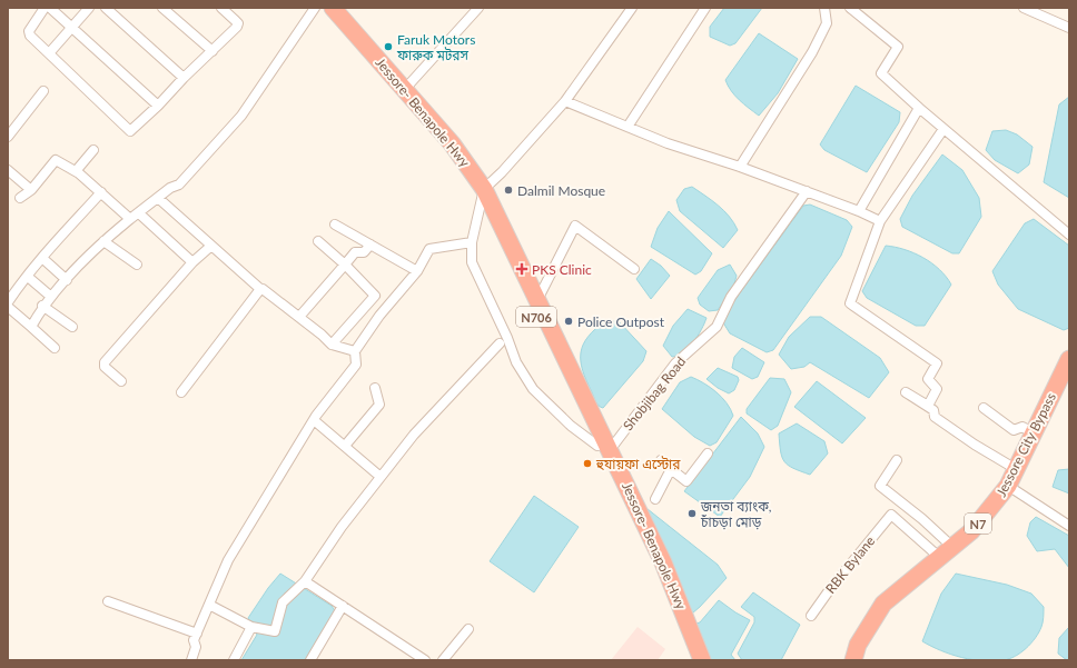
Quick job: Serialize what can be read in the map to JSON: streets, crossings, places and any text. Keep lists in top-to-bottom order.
{
  "streets": {
    "highway": [
      "Jessore- Benapole Hwy",
      "N706",
      "Jessore City Bypass",
      "N7"
    ],
    "street": ["Shobjibag Road", "RBK Bylane"]
  },
  "crossings": [
    ["Jessore- Benapole Hwy", "Shobjibag Road"]
  ],
  "places": {
    "other": [
      "Faruk Motors ফারুক মটরস",
      "Dalmil Mosque",
      "Police Outpost",
      "হুযায়ফা এস্টোর",
      "জনতা ব্যাংক, চাঁচড়া মোড়"
    ],
    "health": ["PKS Clinic"]
  }
}
